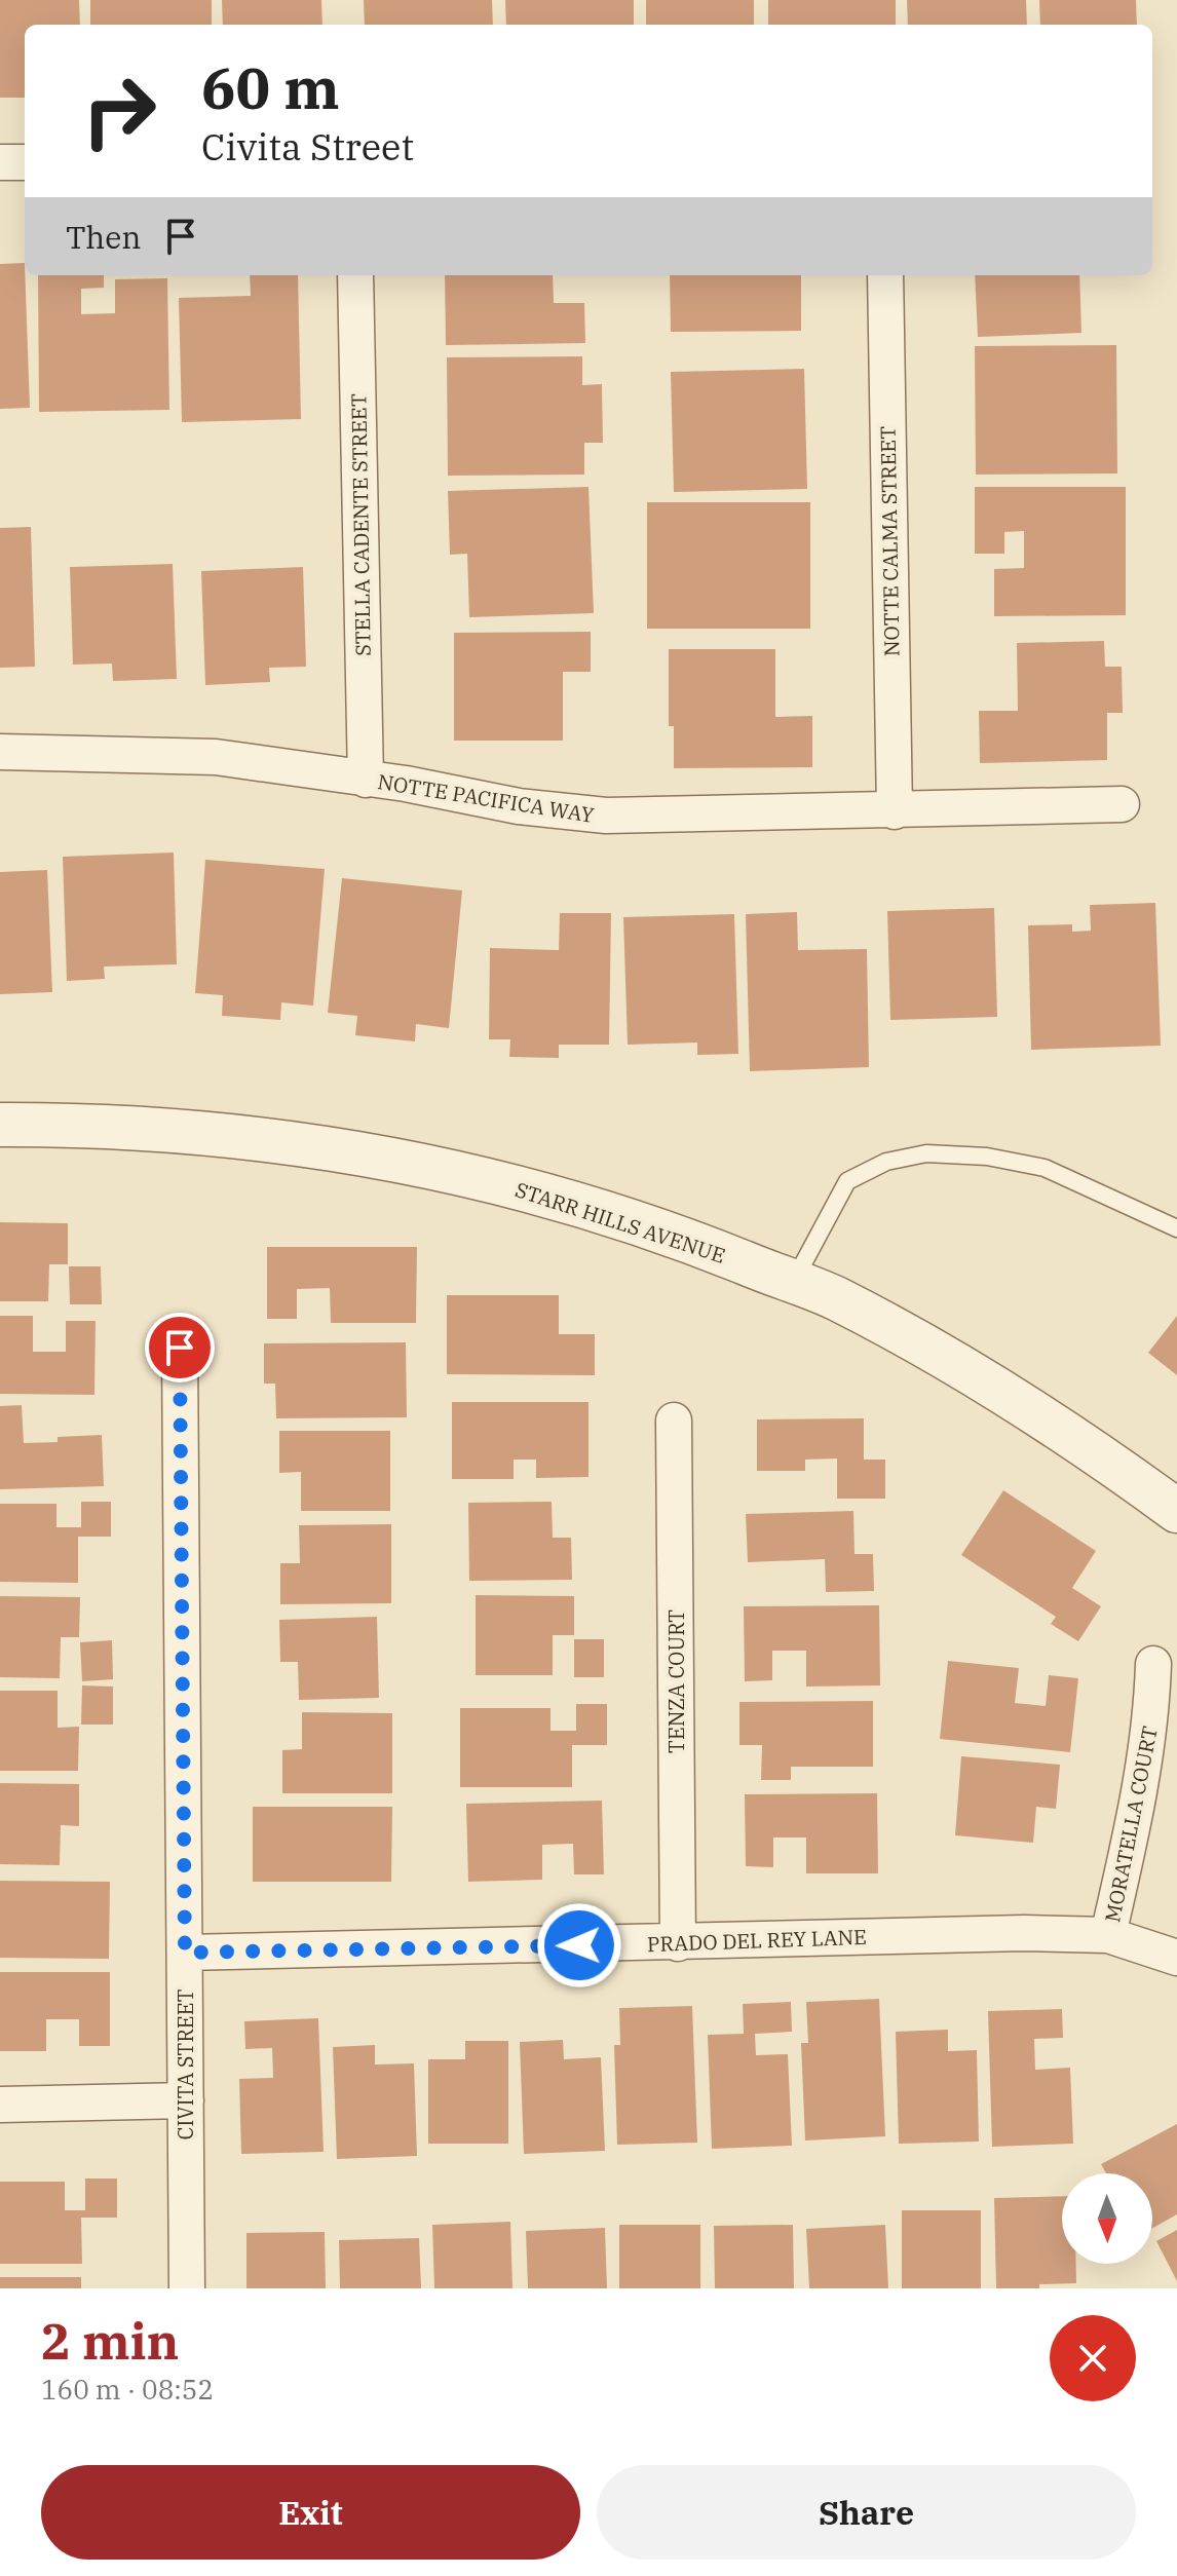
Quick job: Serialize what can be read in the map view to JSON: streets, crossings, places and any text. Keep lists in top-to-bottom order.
{
  "streets": {
    "street": [
      "STELLA CADENTE STREET",
      "NOTTE CALMA STREET",
      "NOTTE PACIFICA WAY",
      "STARR HILLS AVENUE",
      "TENZA COURT",
      "MORATELLA COURT",
      "PRADO DEL REY LANE",
      "CIVITA STREET"
    ]
  },
  "crossings": [
    ["STELLA CADENTE STREET", "NOTTE PACIFICA WAY"],
    ["NOTTE CALMA STREET", "NOTTE PACIFICA WAY"],
    ["TENZA COURT", "PRADO DEL REY LANE"],
    ["MORATELLA COURT", "PRADO DEL REY LANE"],
    ["PRADO DEL REY LANE", "CIVITA STREET"]
  ],
  "north": "bottom",
  "page": {
    "turn": ["60 m", "Civita Street"],
    "then": "Then",
    "heading": ["2 min", "160 m · 08:52"],
    "buttons": ["Exit", "Share"]
  }
}
